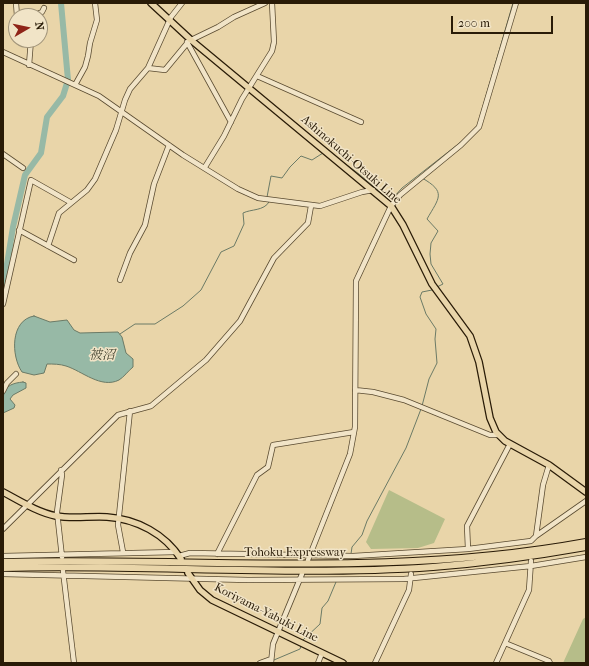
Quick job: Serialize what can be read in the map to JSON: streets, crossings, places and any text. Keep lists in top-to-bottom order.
{
  "streets": {
    "highway": ["Tohoku Expressway"],
    "main road": ["Ashinokuchi-Otsuki Line", "Koriyama-Yabuki Line"]
  },
  "water": ["被沼"],
  "scale_bar": "200 m",
  "north": "right"
}
